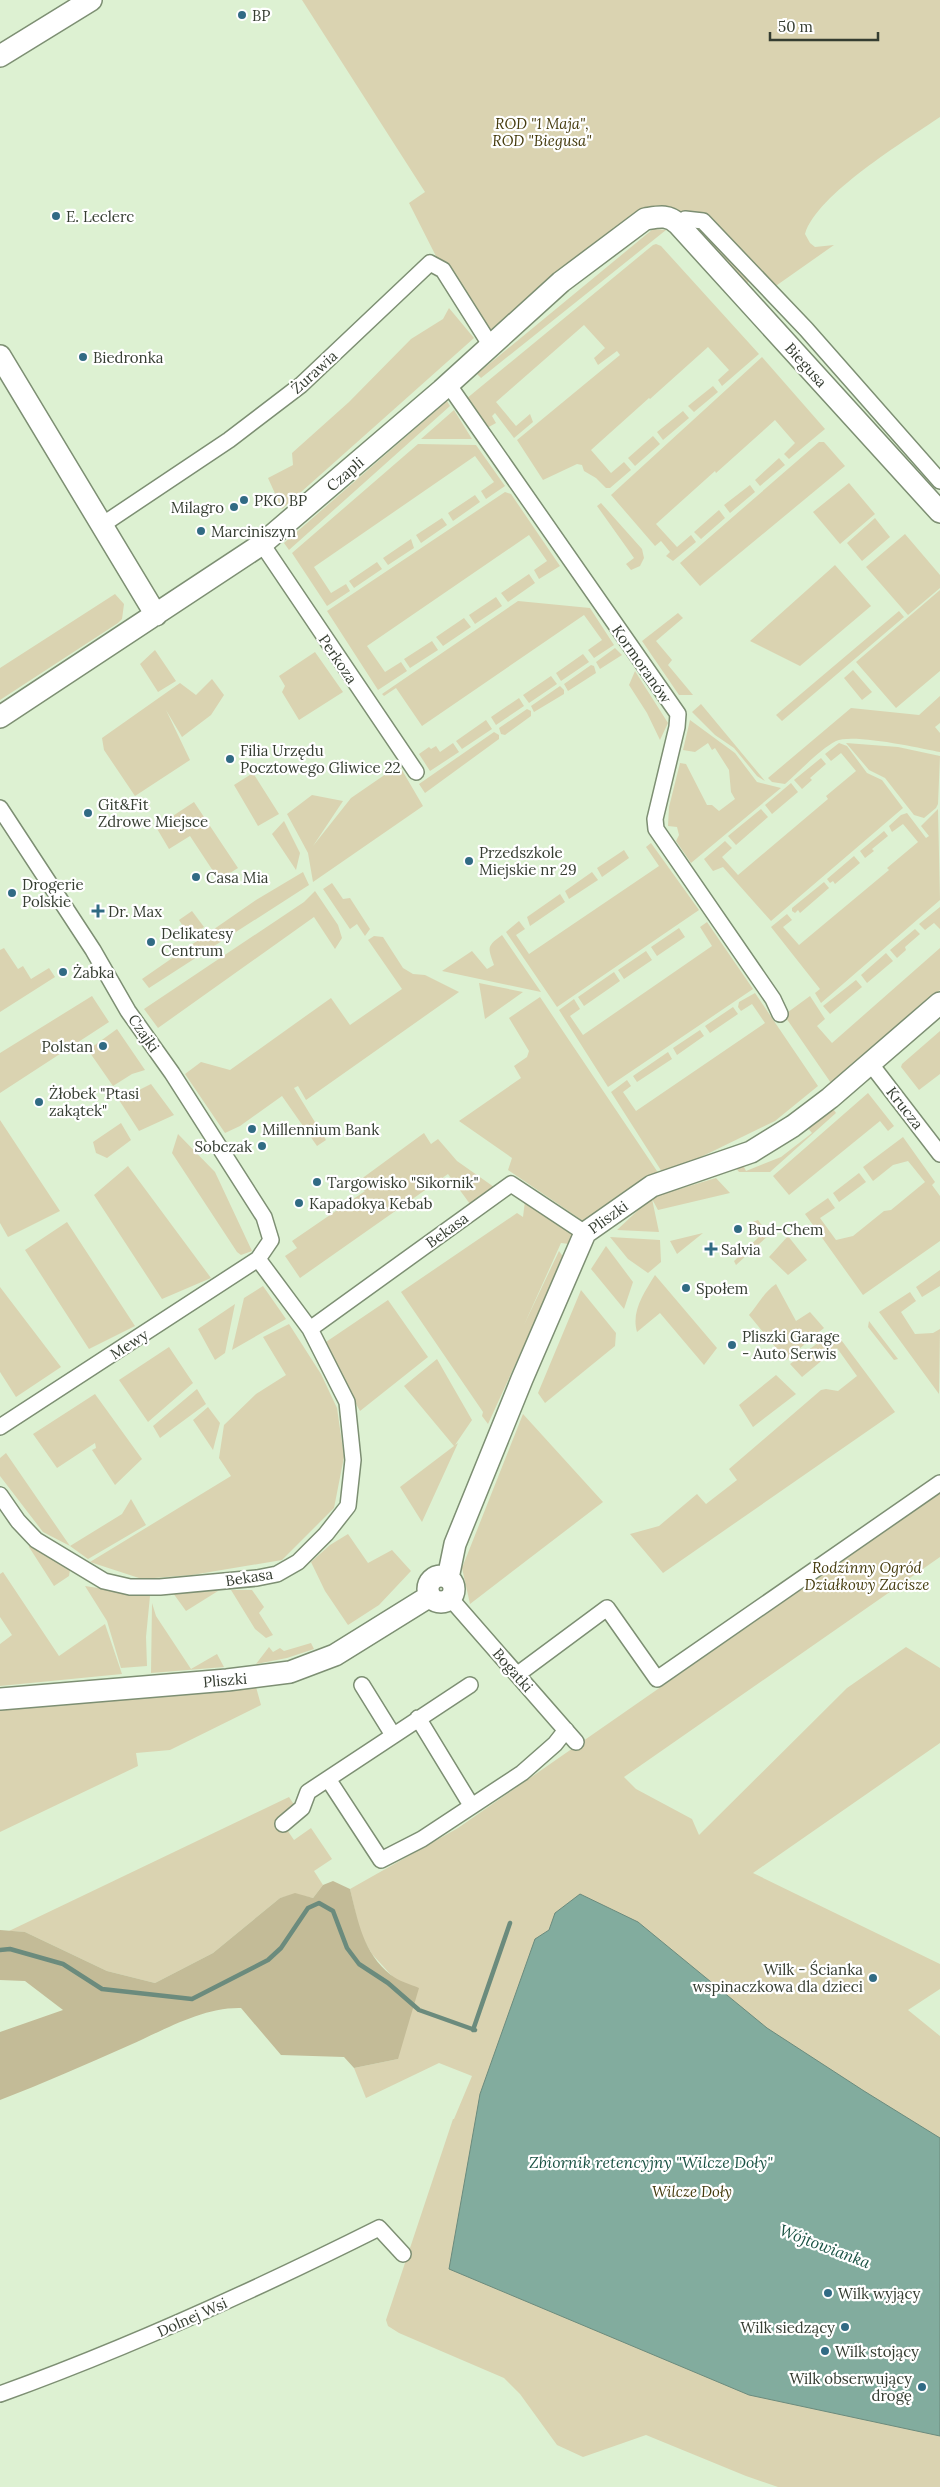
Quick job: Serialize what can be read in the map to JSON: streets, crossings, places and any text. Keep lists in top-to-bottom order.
{
  "streets": {
    "street": [
      "Biegusa",
      "Żurawia",
      "Czapli",
      "Perkoza",
      "Kormoranów",
      "Czajki",
      "Krucza",
      "Pliszki",
      "Bekasa",
      "Mewy",
      "Bogatki",
      "Dolnej Wsi"
    ]
  },
  "crossings": [
    ["Biegusa", "Czapli"],
    ["Żurawia", "Czapli"],
    ["Czapli", "Perkoza"],
    ["Czapli", "Kormoranów"],
    ["Czajki", "Bekasa"],
    ["Czajki", "Mewy"],
    ["Krucza", "Pliszki"],
    ["Pliszki", "Bekasa"],
    ["Pliszki", "Bogatki"],
    ["Bekasa", "Mewy"]
  ],
  "water": ["Zbiornik retencyjny \"Wilcze Doły\"", "Wójtowianka"],
  "parks": ["ROD \"1 Maja\", ROD \"Biegusa\"", "Rodzinny Ogród Działkowy Zacisze", "Wilcze Doły"],
  "places": {
    "other": [
      "BP",
      "E. Leclerc",
      "Biedronka",
      "PKO BP",
      "Milagro",
      "Marciniszyn",
      "Filia Urzędu Pocztowego Gliwice 22",
      "Git&Fit Zdrowe Miejsce",
      "Przedszkole Miejskie nr 29",
      "Casa Mia",
      "Drogerie Polskie",
      "Delikatesy Centrum",
      "Żabka",
      "Polstan",
      "Żłobek \"Ptasi zakątek\"",
      "Millennium Bank",
      "Sobczak",
      "Targowisko \"Sikornik\"",
      "Kapadokya Kebab",
      "Bud-Chem",
      "Społem",
      "Pliszki Garage - Auto Serwis",
      "Wilk - Ścianka wspinaczkowa dla dzieci",
      "Wilk wyjący",
      "Wilk siedzący",
      "Wilk stojący",
      "Wilk obserwujący drogę"
    ],
    "health": ["Dr. Max", "Salvia"]
  },
  "scale_bar": "50 m"
}
